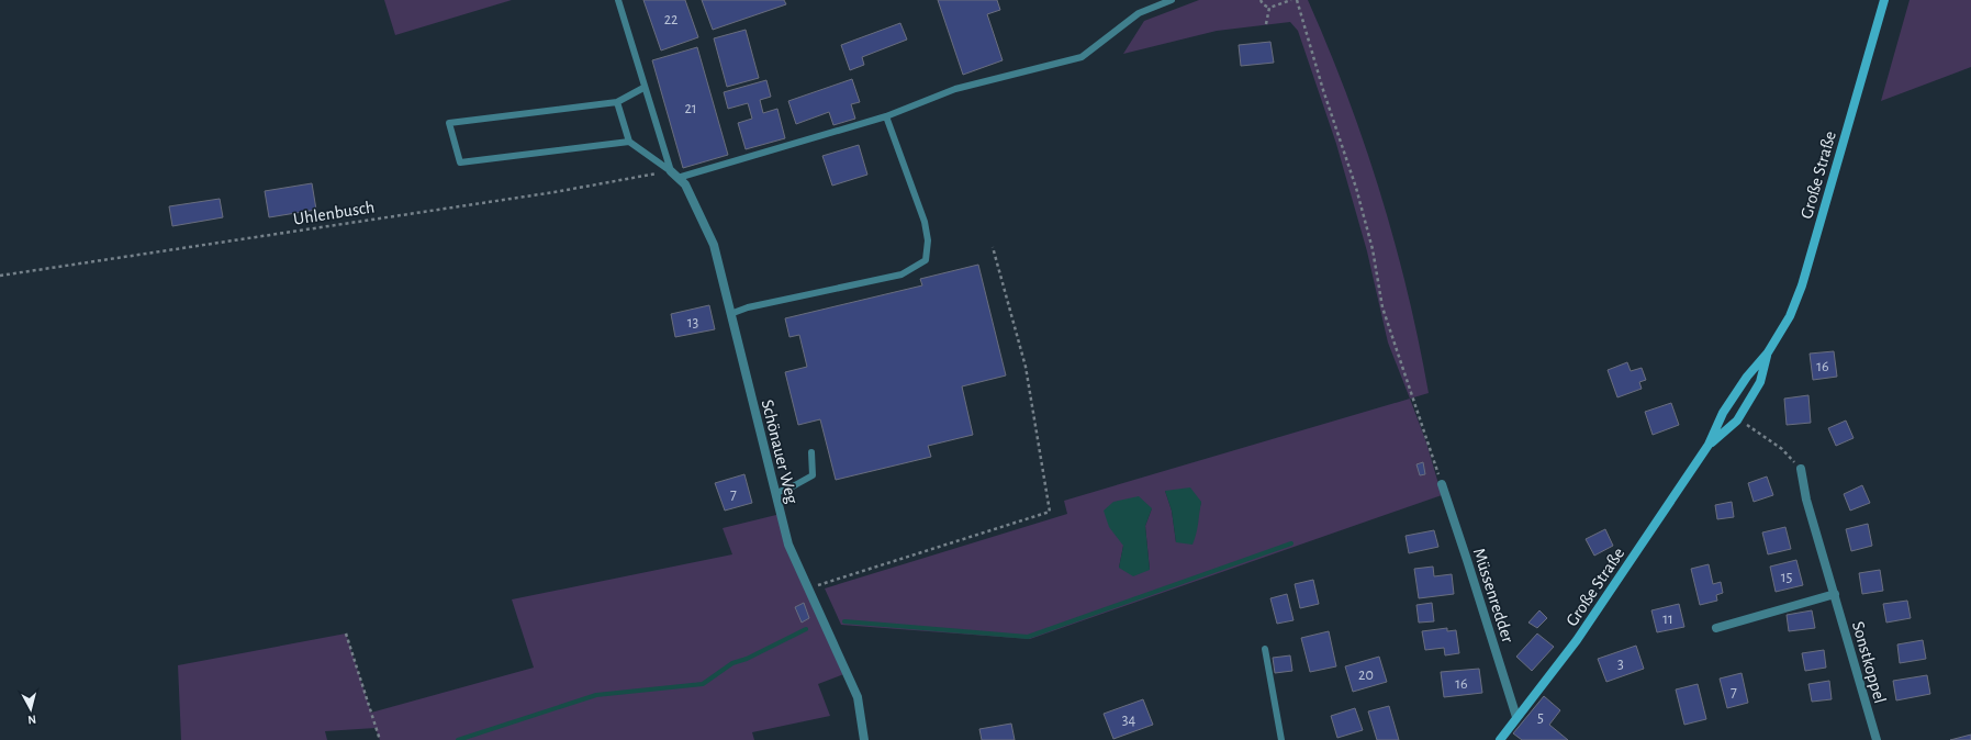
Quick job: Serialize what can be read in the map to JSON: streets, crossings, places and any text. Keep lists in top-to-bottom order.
{
  "streets": {
    "street": [
      "Große Straße",
      "Schönauer Weg",
      "Müssenredder",
      "Sonstkoppel"
    ],
    "path": ["Uhlenbusch"]
  },
  "crossings": [
    ["Große Straße", "Müssenredder"],
    ["Uhlenbusch", "Schönauer Weg"]
  ],
  "house_numbers": [
    "22",
    "21",
    "13",
    "16",
    "7",
    "15",
    "11",
    "3",
    "20",
    "16",
    "7",
    "5",
    "34"
  ],
  "north": "bottom"
}
